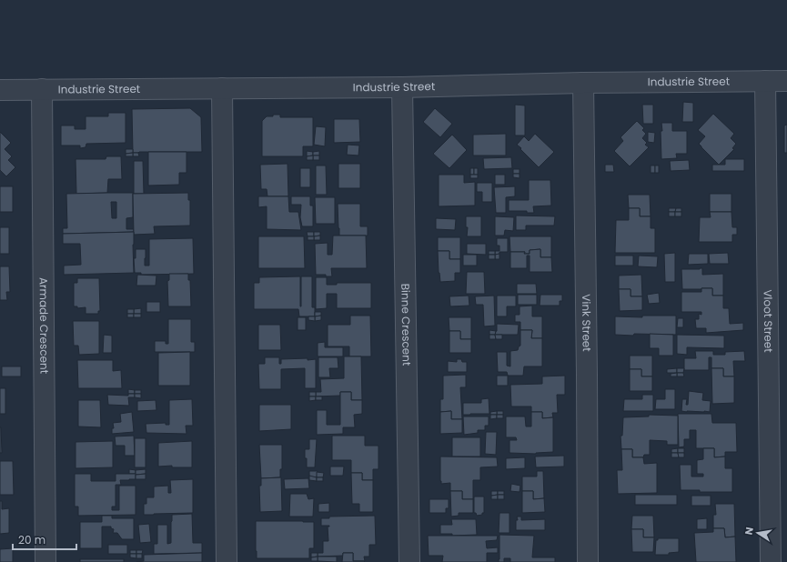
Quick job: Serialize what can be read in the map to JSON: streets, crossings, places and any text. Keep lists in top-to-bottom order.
{
  "streets": {
    "street": [
      "Industrie Street",
      "Vloot Street",
      "Vink Street",
      "Binne Crescent",
      "Armade Crescent"
    ]
  },
  "crossings": [
    ["Industrie Street", "Vloot Street"],
    ["Industrie Street", "Vink Street"],
    ["Industrie Street", "Binne Crescent"],
    ["Industrie Street", "Armade Crescent"]
  ],
  "scale_bar": "20 m",
  "north": "left"
}
